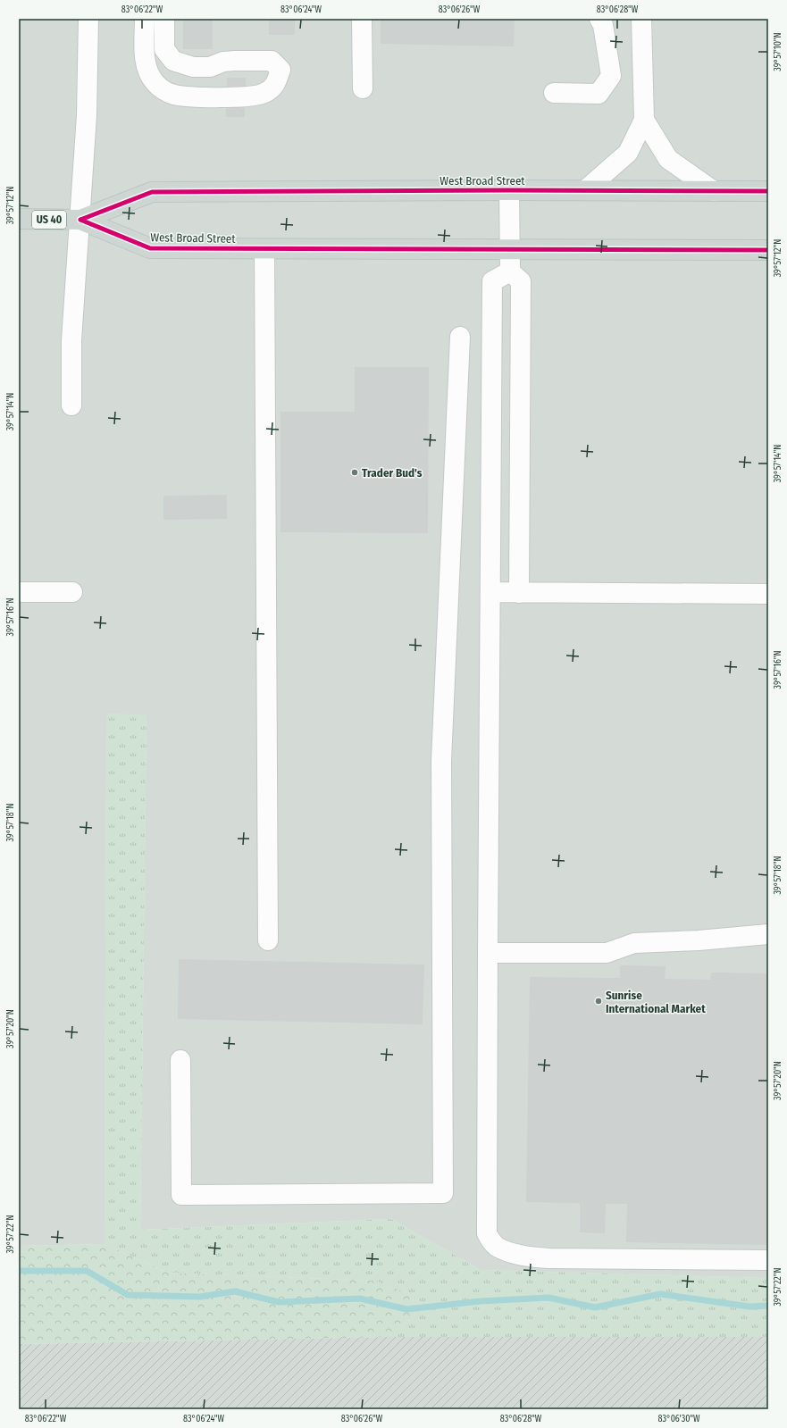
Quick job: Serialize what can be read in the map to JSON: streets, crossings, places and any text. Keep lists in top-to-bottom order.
{
  "streets": {
    "main road": ["West Broad Street", "US 40"]
  },
  "places": ["Trader Bud's", "Sunrise International Market"],
  "coordinates": [
    "83°06'22\"W",
    "83°06'24\"W",
    "83°06'26\"W",
    "83°06'28\"W",
    "39°57'10\"N",
    "39°57'12\"N",
    "39°57'14\"N",
    "39°57'16\"N",
    "39°57'18\"N",
    "39°57'20\"N",
    "39°57'22\"N",
    "83°06'30\"W"
  ]
}
